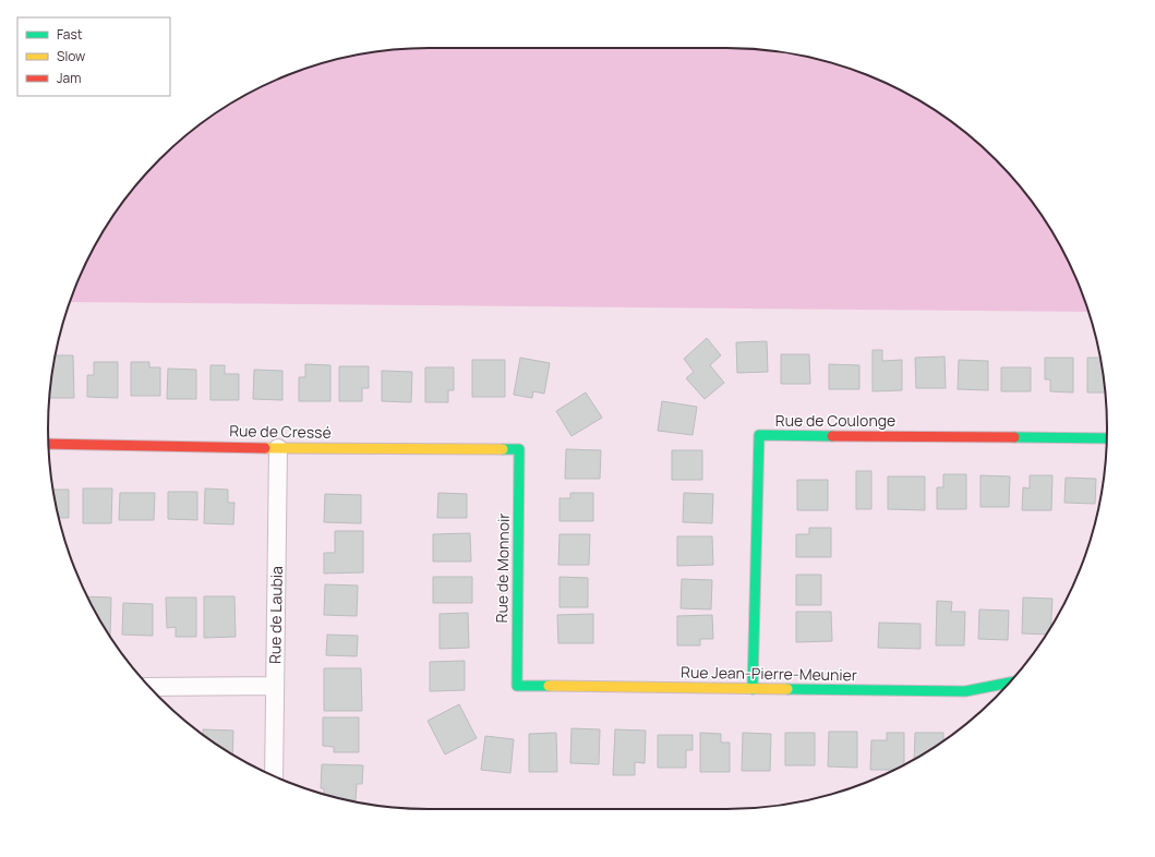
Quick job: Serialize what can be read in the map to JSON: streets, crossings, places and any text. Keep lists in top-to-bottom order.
{
  "streets": {
    "street": [
      "Rue de Coulonge",
      "Rue de Cressé",
      "Rue de Monnoir",
      "Rue de Laubia",
      "Rue Jean-Pierre-Meunier"
    ]
  },
  "crossings": [
    ["Rue de Coulonge", "Rue Jean-Pierre-Meunier"],
    ["Rue de Cressé", "Rue de Monnoir"],
    ["Rue de Cressé", "Rue de Laubia"],
    ["Rue de Monnoir", "Rue Jean-Pierre-Meunier"]
  ],
  "legend": ["Fast", "Slow", "Jam"]
}
